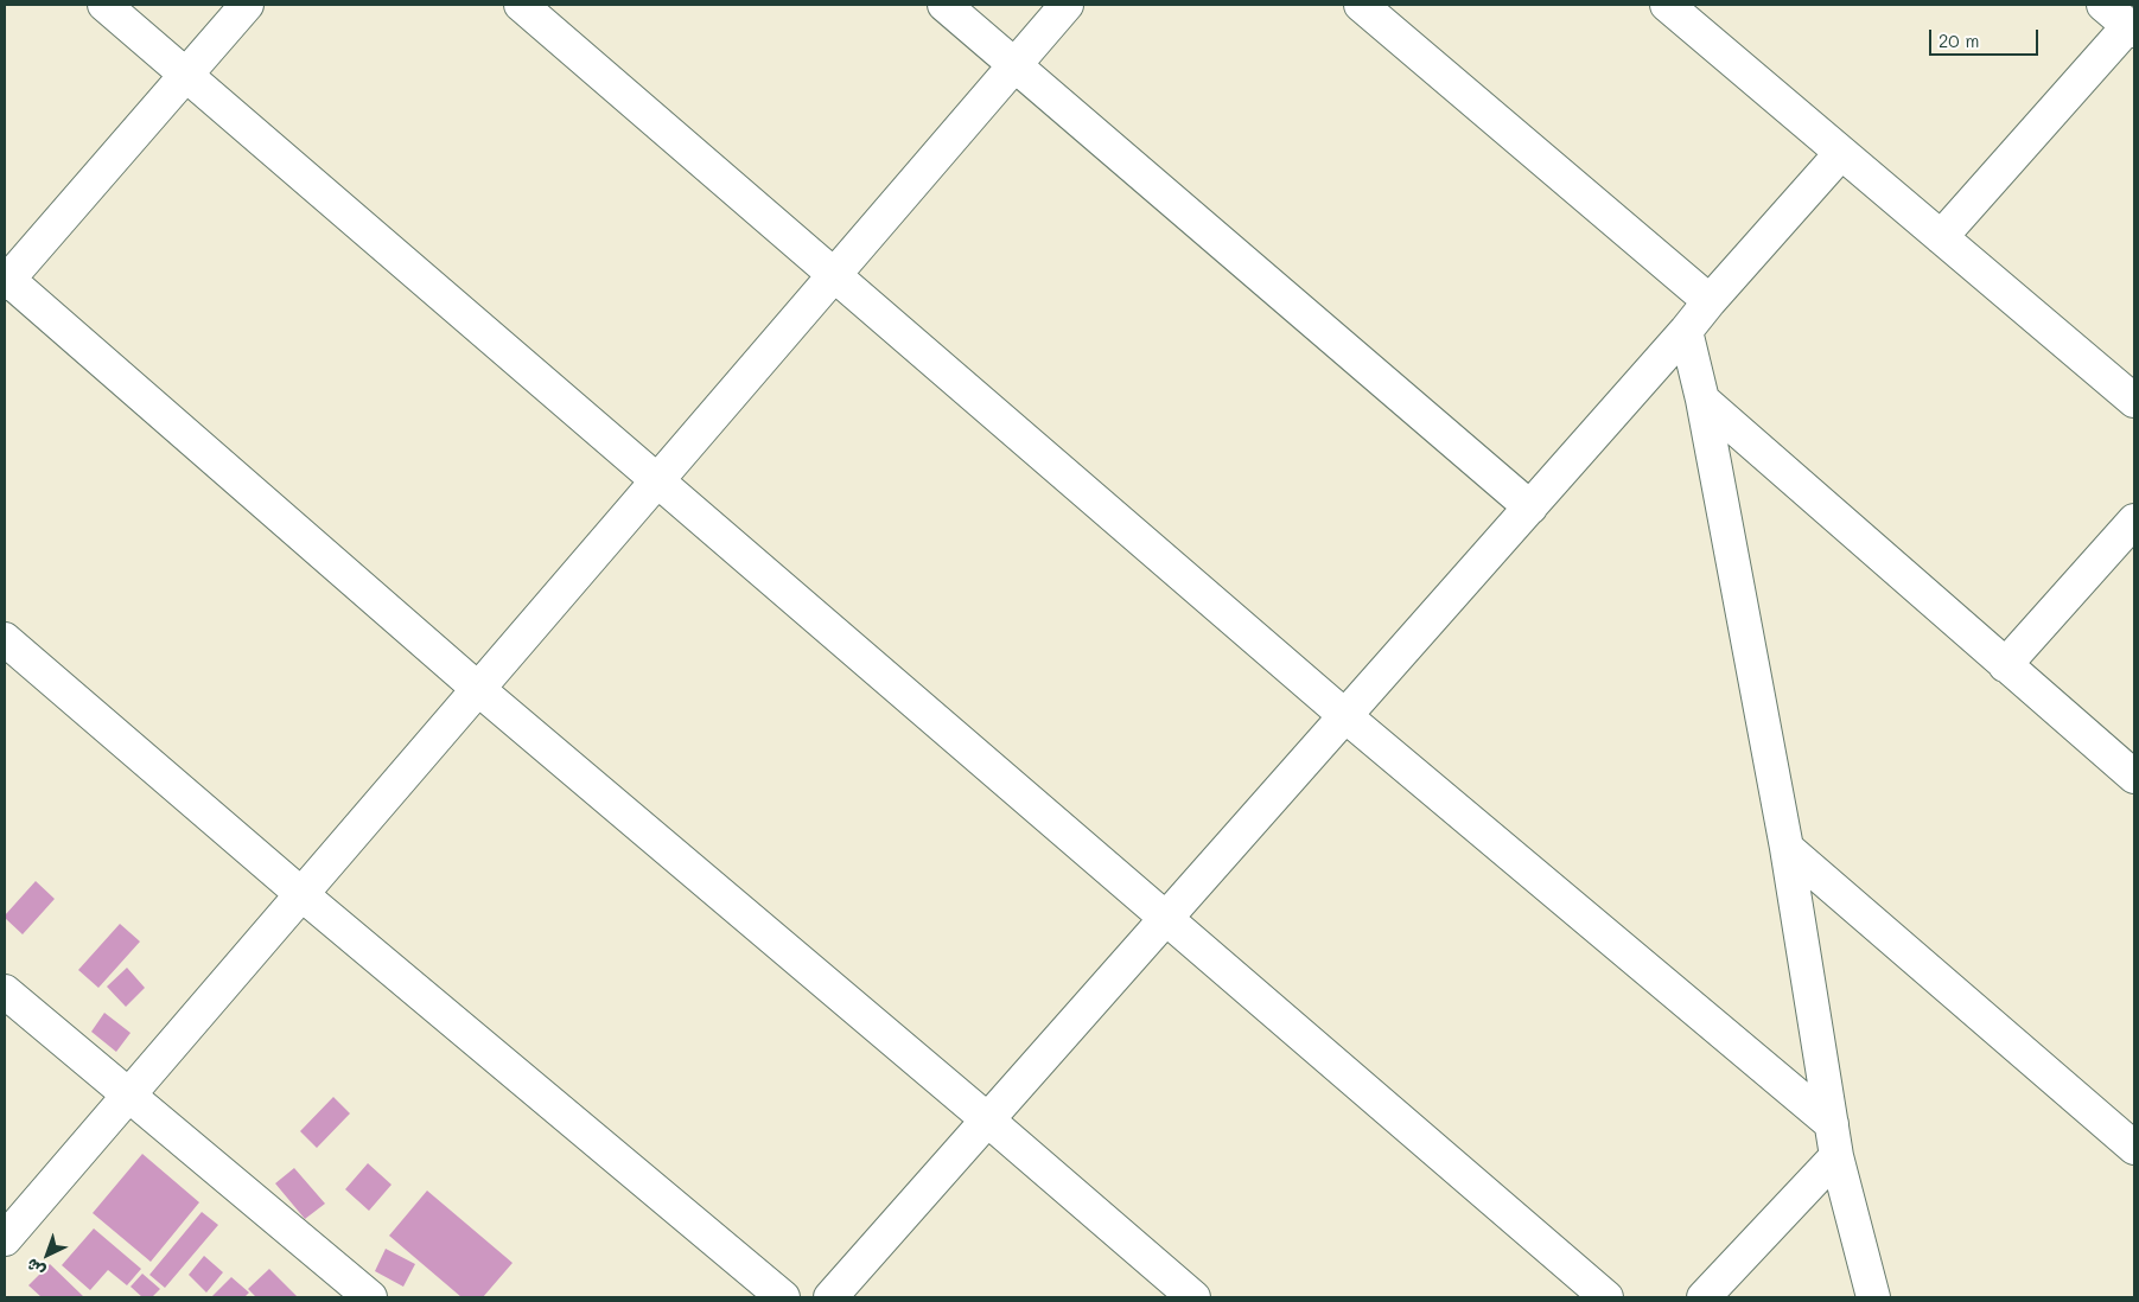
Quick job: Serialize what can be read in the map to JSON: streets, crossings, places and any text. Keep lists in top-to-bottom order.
{
  "scale_bar": "20 m",
  "north": "bottom left"
}
